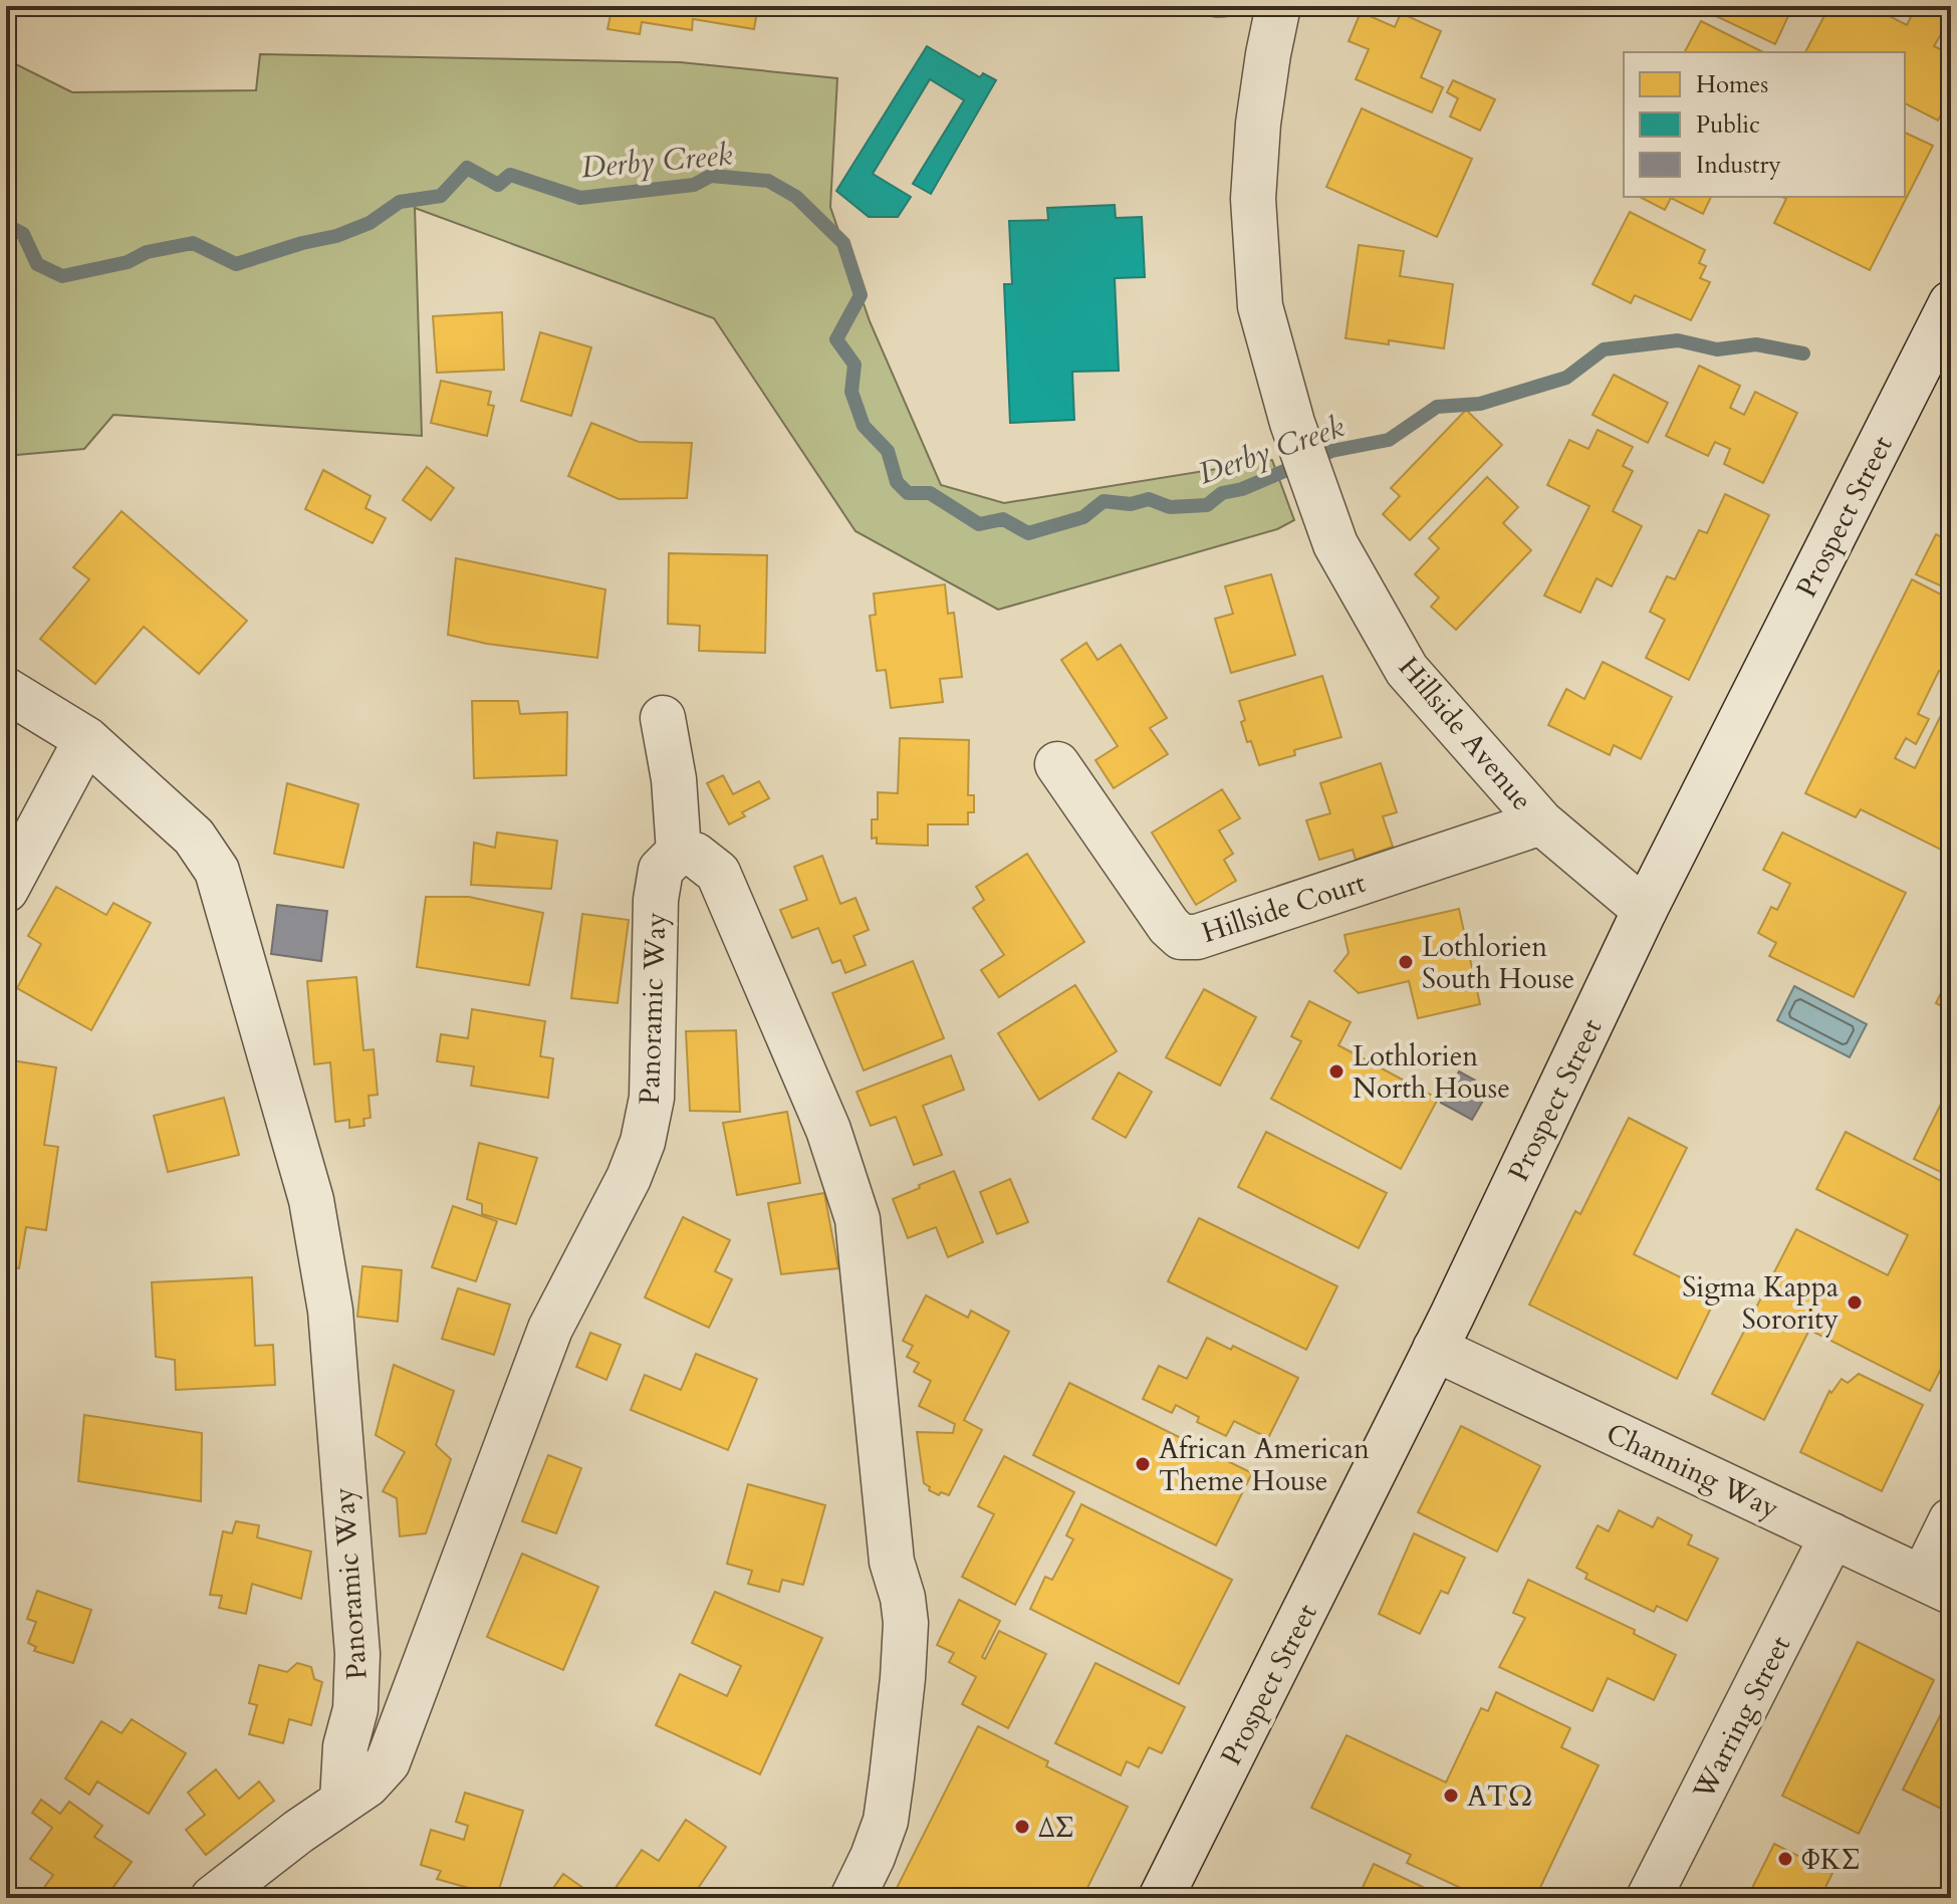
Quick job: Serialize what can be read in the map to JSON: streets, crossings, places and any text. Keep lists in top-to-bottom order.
{
  "streets": {
    "street": [
      "Prospect Street",
      "Hillside Avenue",
      "Hillside Court",
      "Panoramic Way",
      "Channing Way",
      "Warring Street"
    ]
  },
  "crossings": [
    ["Prospect Street", "Hillside Avenue"],
    ["Prospect Street", "Channing Way"],
    ["Hillside Avenue", "Hillside Court"],
    ["Channing Way", "Warring Street"]
  ],
  "water": ["Derby Creek"],
  "places": [
    "Lothlorien South House",
    "Lothlorien North House",
    "Sigma Kappa Sorority",
    "African American Theme House",
    "ΑΤΩ",
    "ΔΣ",
    "ΦΚΣ"
  ],
  "legend": ["Homes", "Public", "Industry"]
}
